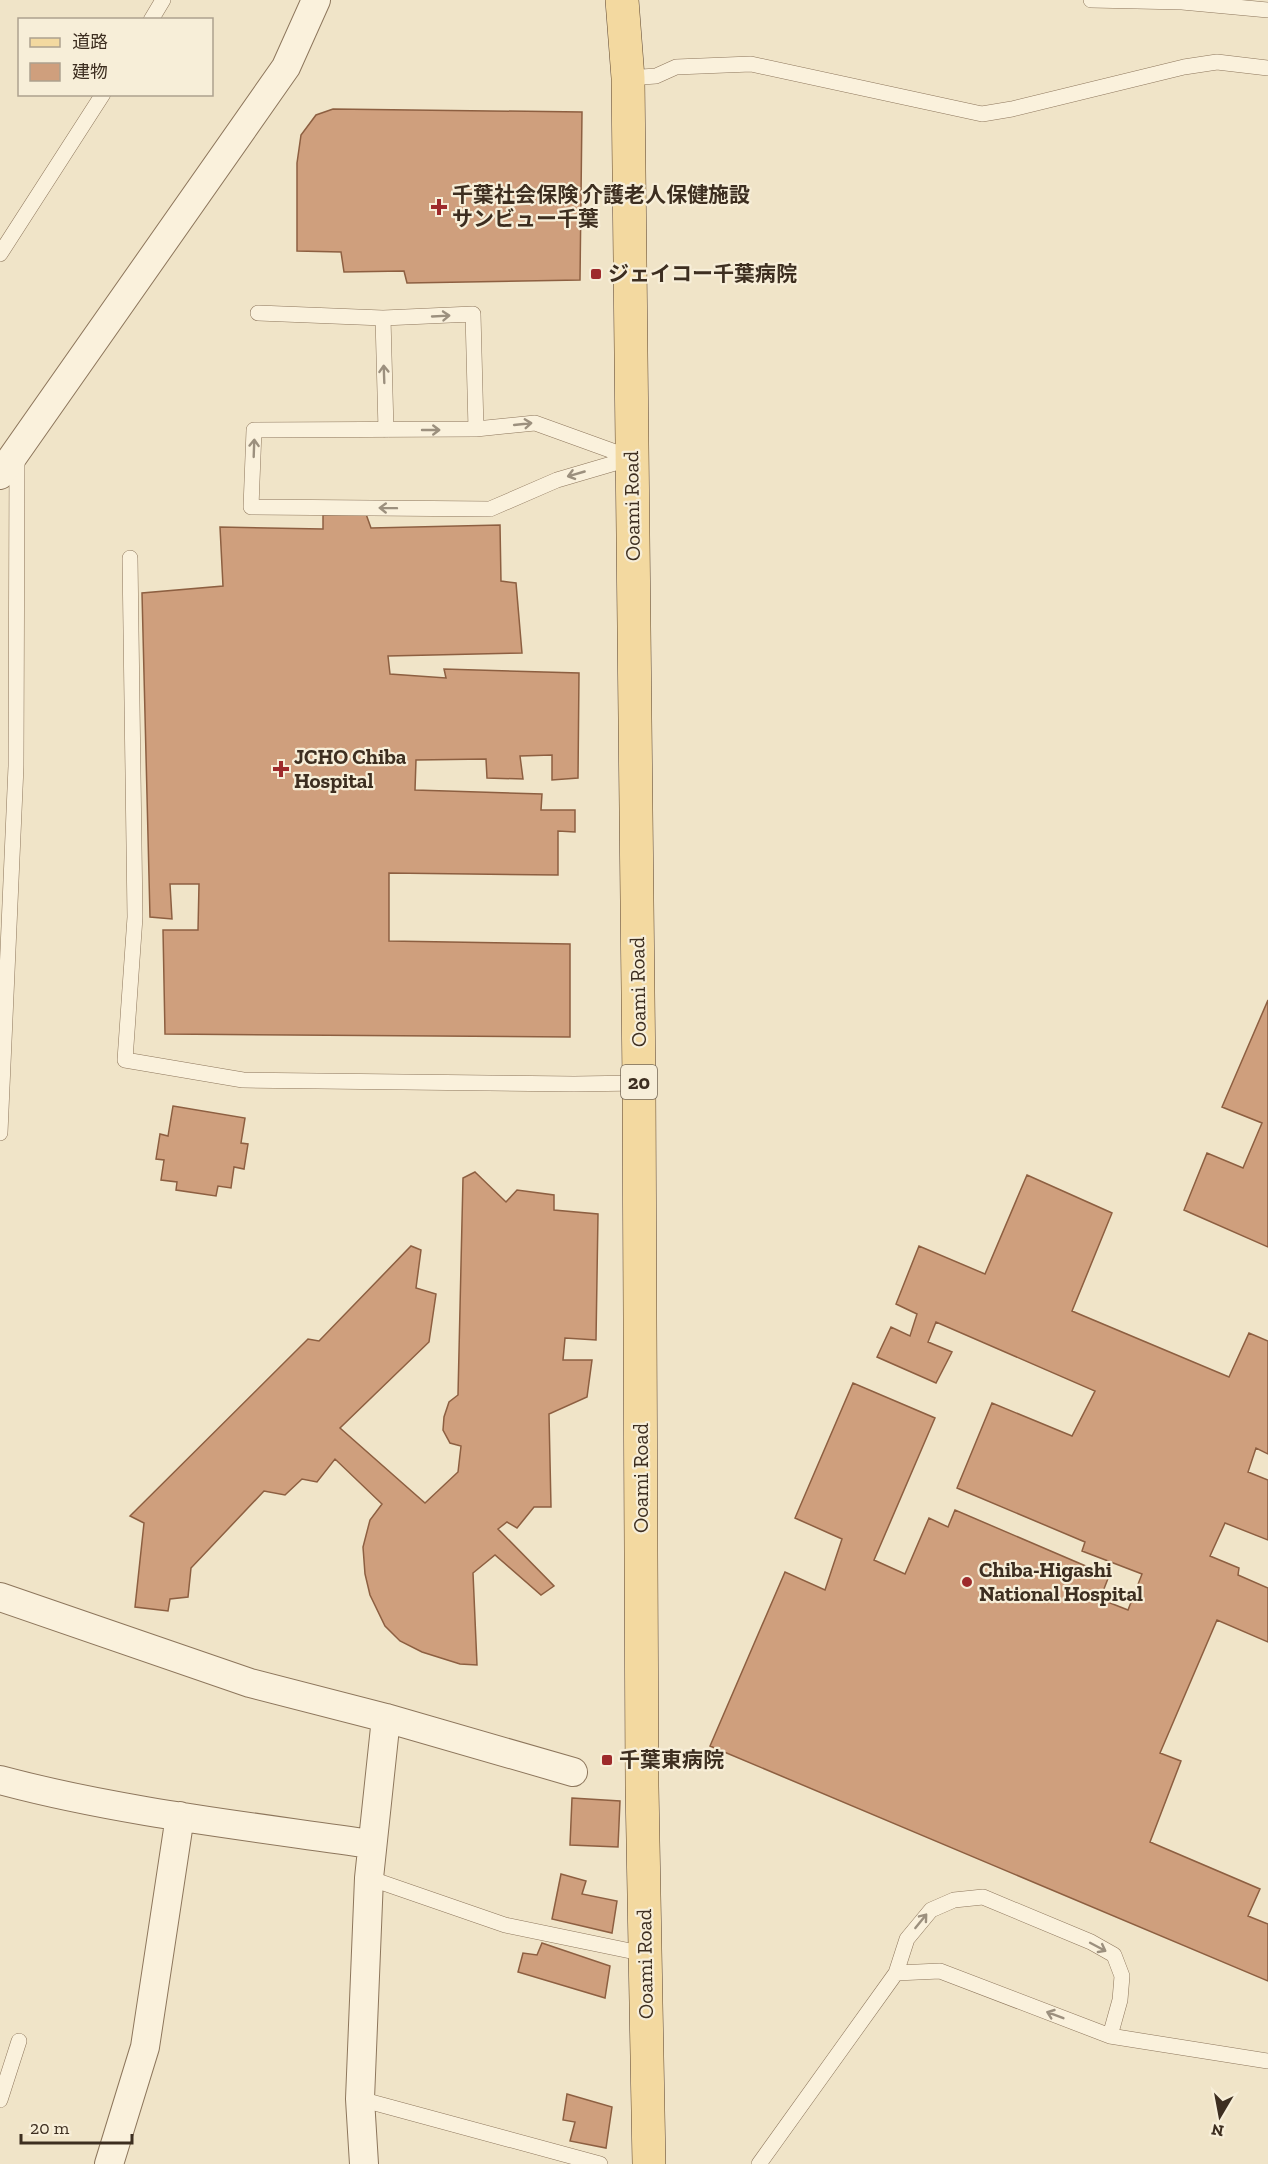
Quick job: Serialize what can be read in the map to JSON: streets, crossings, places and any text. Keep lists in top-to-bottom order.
{
  "streets": {
    "main road": ["Ooami Road", "20"]
  },
  "places": {
    "health": ["千葉社会保険 介護老人保健施設 サンビュー千葉", "JCHO Chiba Hospital"],
    "transit": ["ジェイコー千葉病院", "千葉東病院"],
    "other": ["Chiba-Higashi National Hospital"]
  },
  "legend": ["道路", "建物"],
  "scale_bar": "20 m",
  "north": "bottom"
}
